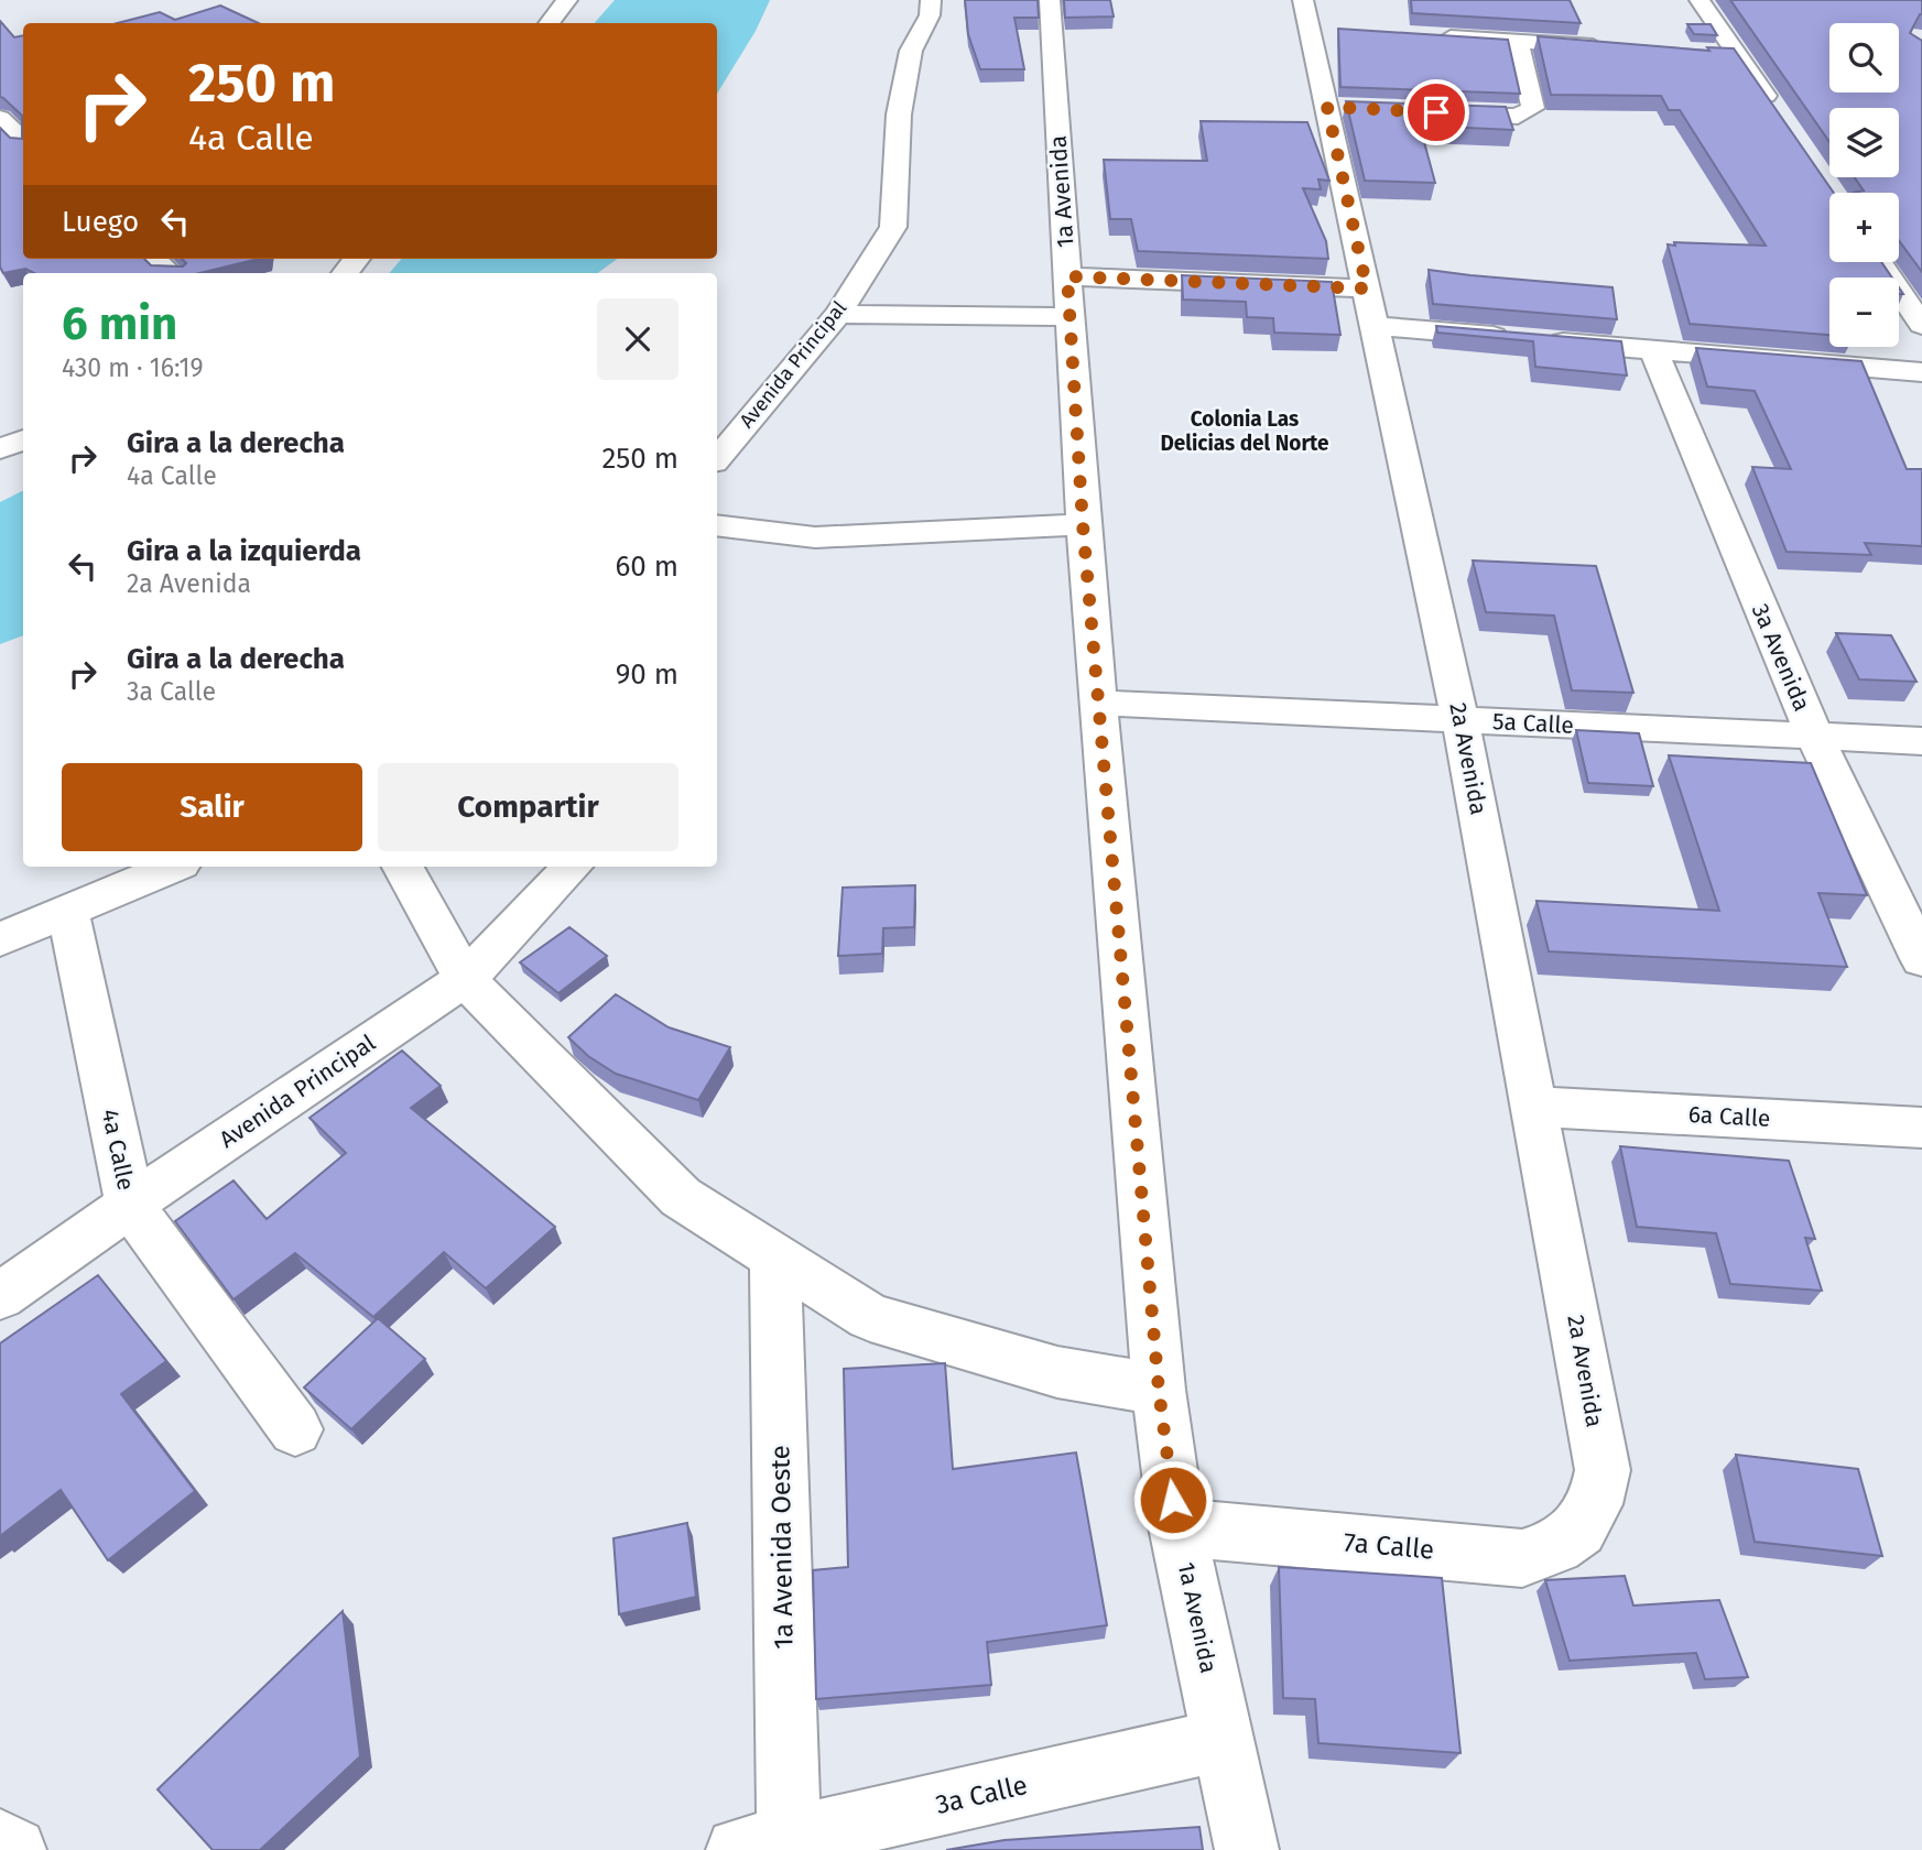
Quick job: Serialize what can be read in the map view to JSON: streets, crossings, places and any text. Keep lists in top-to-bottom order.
{
  "streets": {
    "street": [
      "1a Avenida",
      "Avenida Principal",
      "3a Avenida",
      "5a Calle",
      "2a Avenida",
      "6a Calle",
      "4a Calle",
      "7a Calle",
      "1a Avenida Oeste",
      "3a Calle"
    ]
  },
  "crossings": [
    ["1a Avenida", "5a Calle"],
    ["1a Avenida", "7a Calle"],
    ["1a Avenida", "3a Calle"],
    ["Avenida Principal", "4a Calle"],
    ["3a Avenida", "5a Calle"],
    ["5a Calle", "2a Avenida"],
    ["2a Avenida", "6a Calle"],
    ["2a Avenida", "7a Calle"],
    ["1a Avenida Oeste", "3a Calle"]
  ],
  "districts": ["Colonia Las Delicias del Norte"],
  "page": {
    "map_buttons": ["+", "−"],
    "turn": ["250 m", "4a Calle"],
    "then": "Luego",
    "heading": ["6 min", "430 m · 16:19"],
    "list": [
      {
        "name": "Gira a la derecha",
        "note": "4a Calle",
        "value": "250 m"
      },
      {
        "name": "Gira a la izquierda",
        "note": "2a Avenida",
        "value": "60 m"
      },
      {
        "name": "Gira a la derecha",
        "note": "3a Calle",
        "value": "90 m"
      }
    ],
    "buttons": ["Salir", "Compartir"]
  }
}
